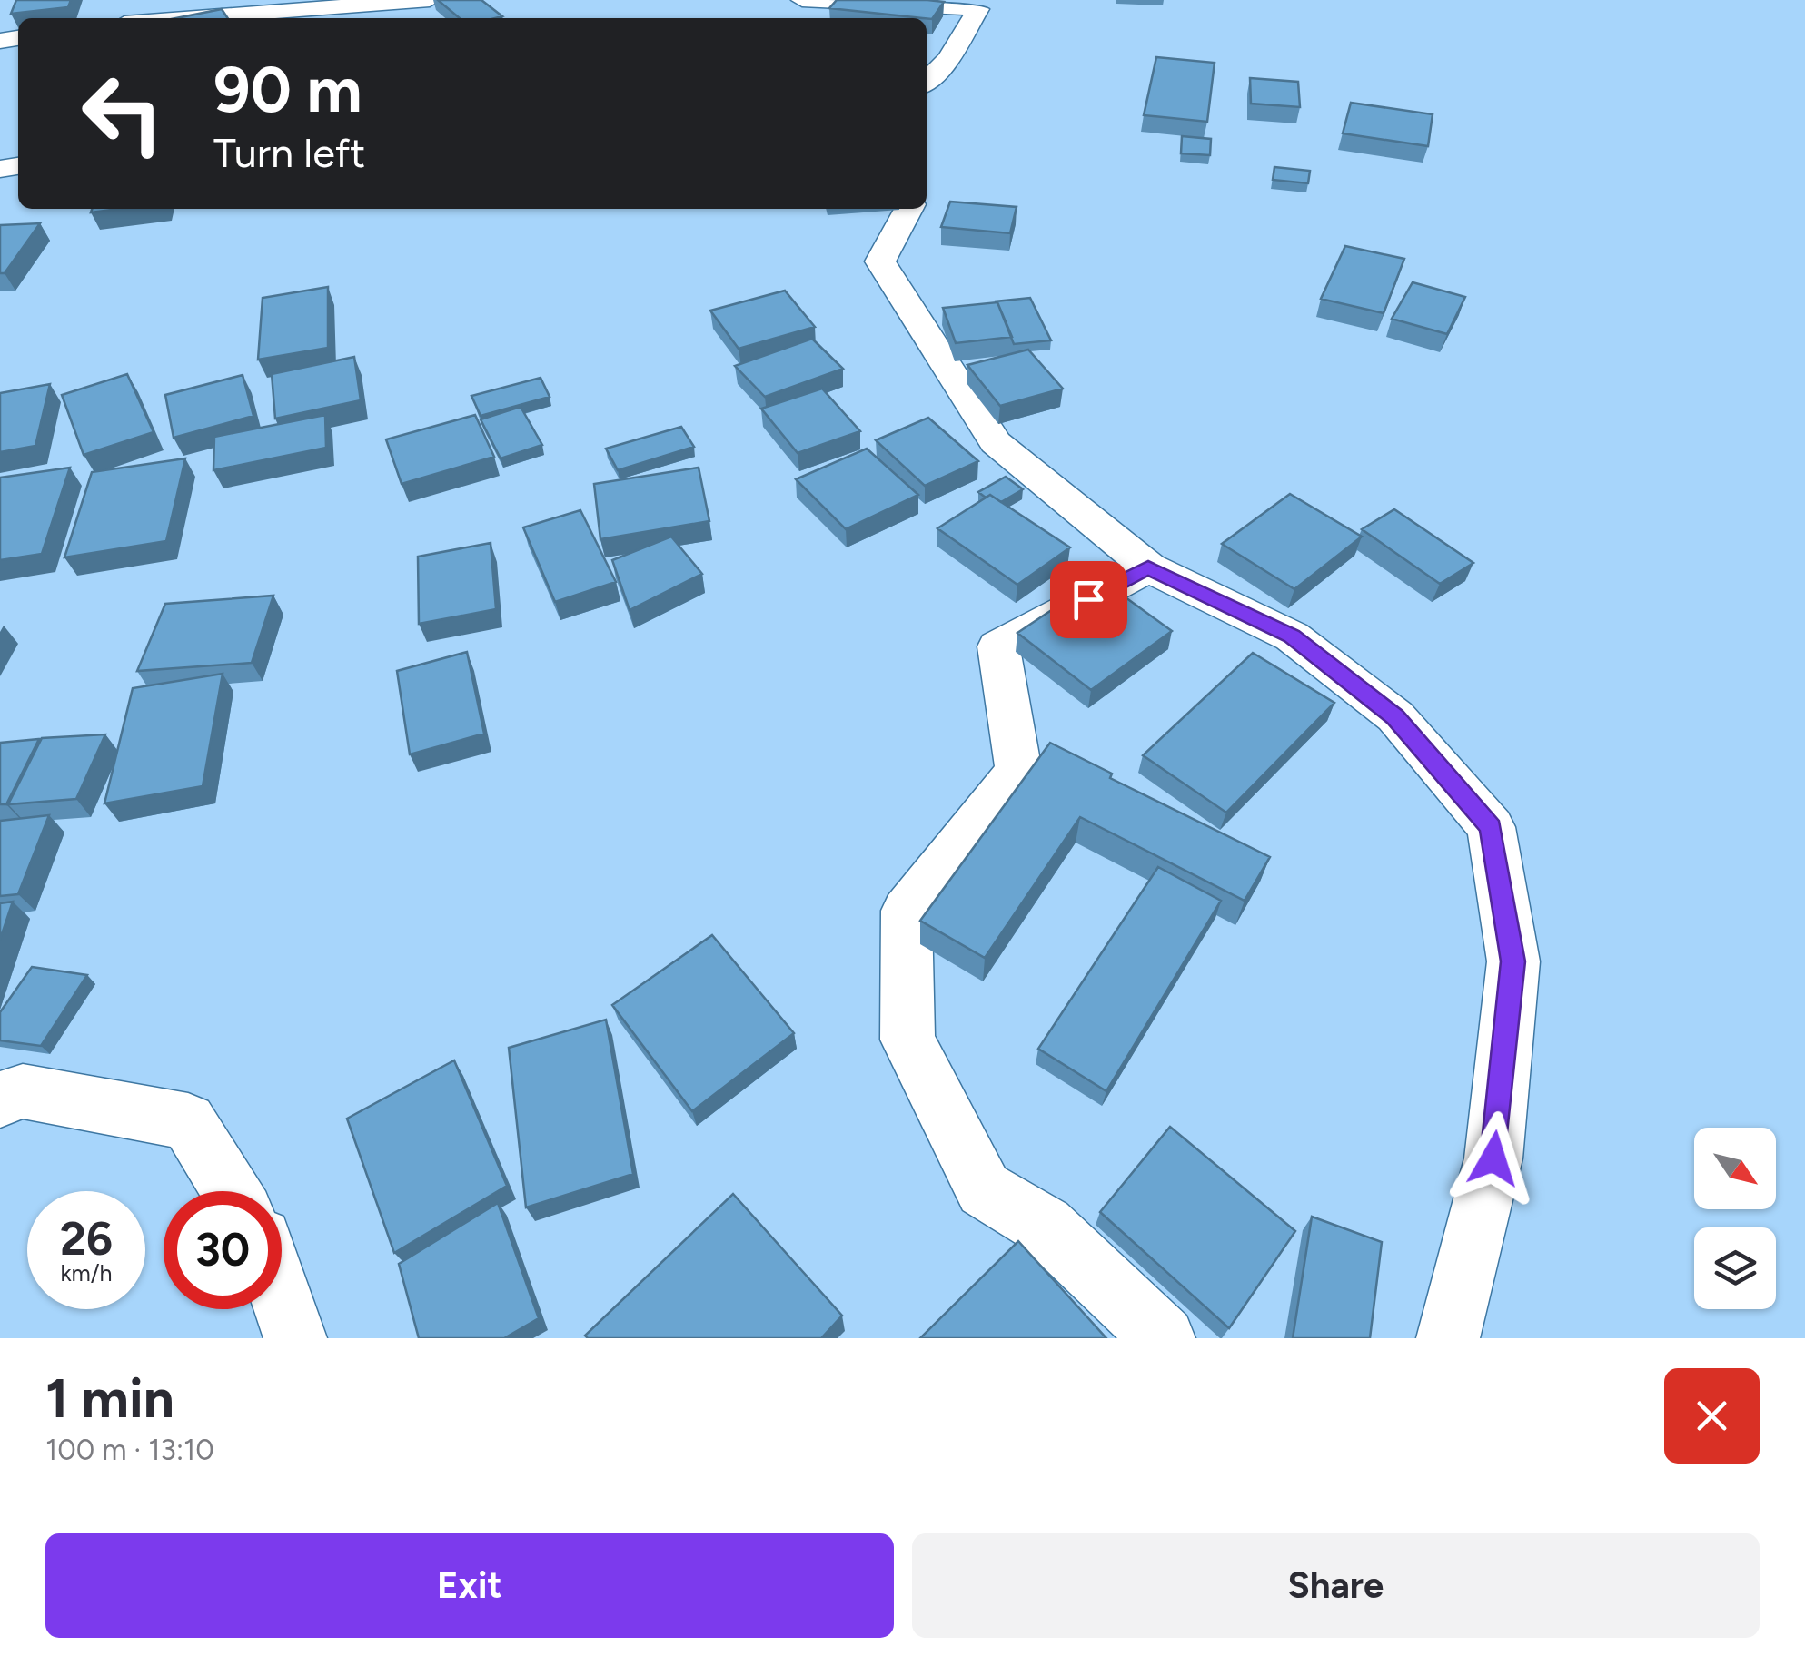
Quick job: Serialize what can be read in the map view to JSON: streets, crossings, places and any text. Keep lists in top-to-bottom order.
{
  "north": "bottom right",
  "page": {
    "turn": ["90 m", "Turn left"],
    "speed": "26 km/h",
    "limit": "30",
    "heading": ["1 min", "100 m · 13:10"],
    "buttons": ["Exit", "Share"]
  }
}
